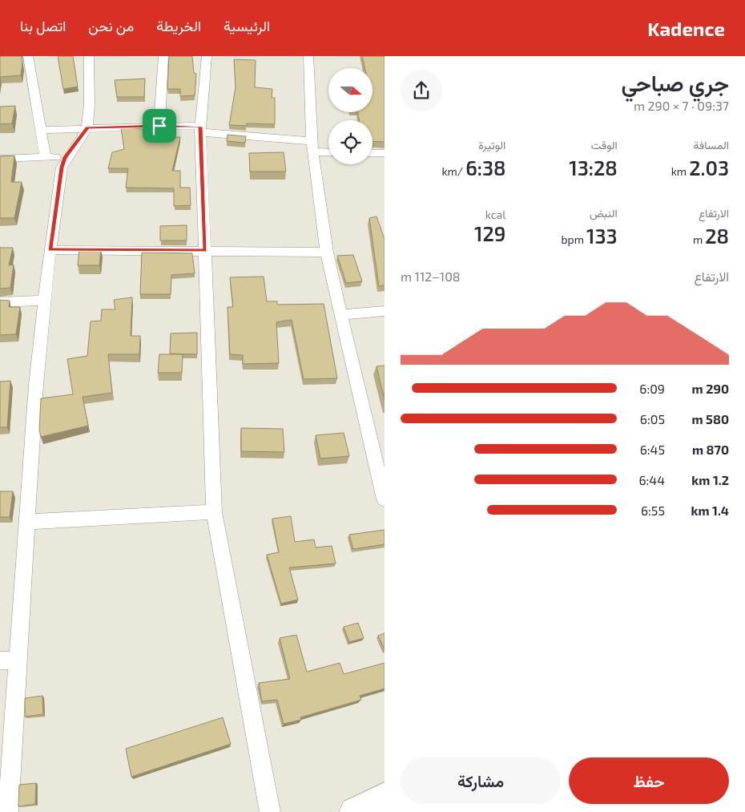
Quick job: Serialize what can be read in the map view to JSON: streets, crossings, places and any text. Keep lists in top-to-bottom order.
{
  "north": "right",
  "page": {
    "header": "Kadence",
    "nav": [
      "الرئيسية",
      "الخريطة",
      "من نحن",
      "اتصل بنا"
    ],
    "heading": ["جري صباحي", "09:37 · 7 × 290 m"],
    "stats": [
      ["المسافة", "2.03 km"],
      ["الوقت", "13:28"],
      ["الوتيرة", "6:38 /km"],
      ["الارتفاع", "28 m"],
      ["النبض", "133 bpm"],
      ["kcal", "129"]
    ],
    "chart": ["الارتفاع", "108–112 m"],
    "list": [
      {
        "name": "290 m",
        "note": "6:09"
      },
      {
        "name": "580 m",
        "note": "6:05"
      },
      {
        "name": "870 m",
        "note": "6:45"
      },
      {
        "name": "1.2 km",
        "note": "6:44"
      },
      {
        "name": "1.4 km",
        "note": "6:55"
      }
    ],
    "buttons": ["حفظ", "مشاركة"]
  }
}
